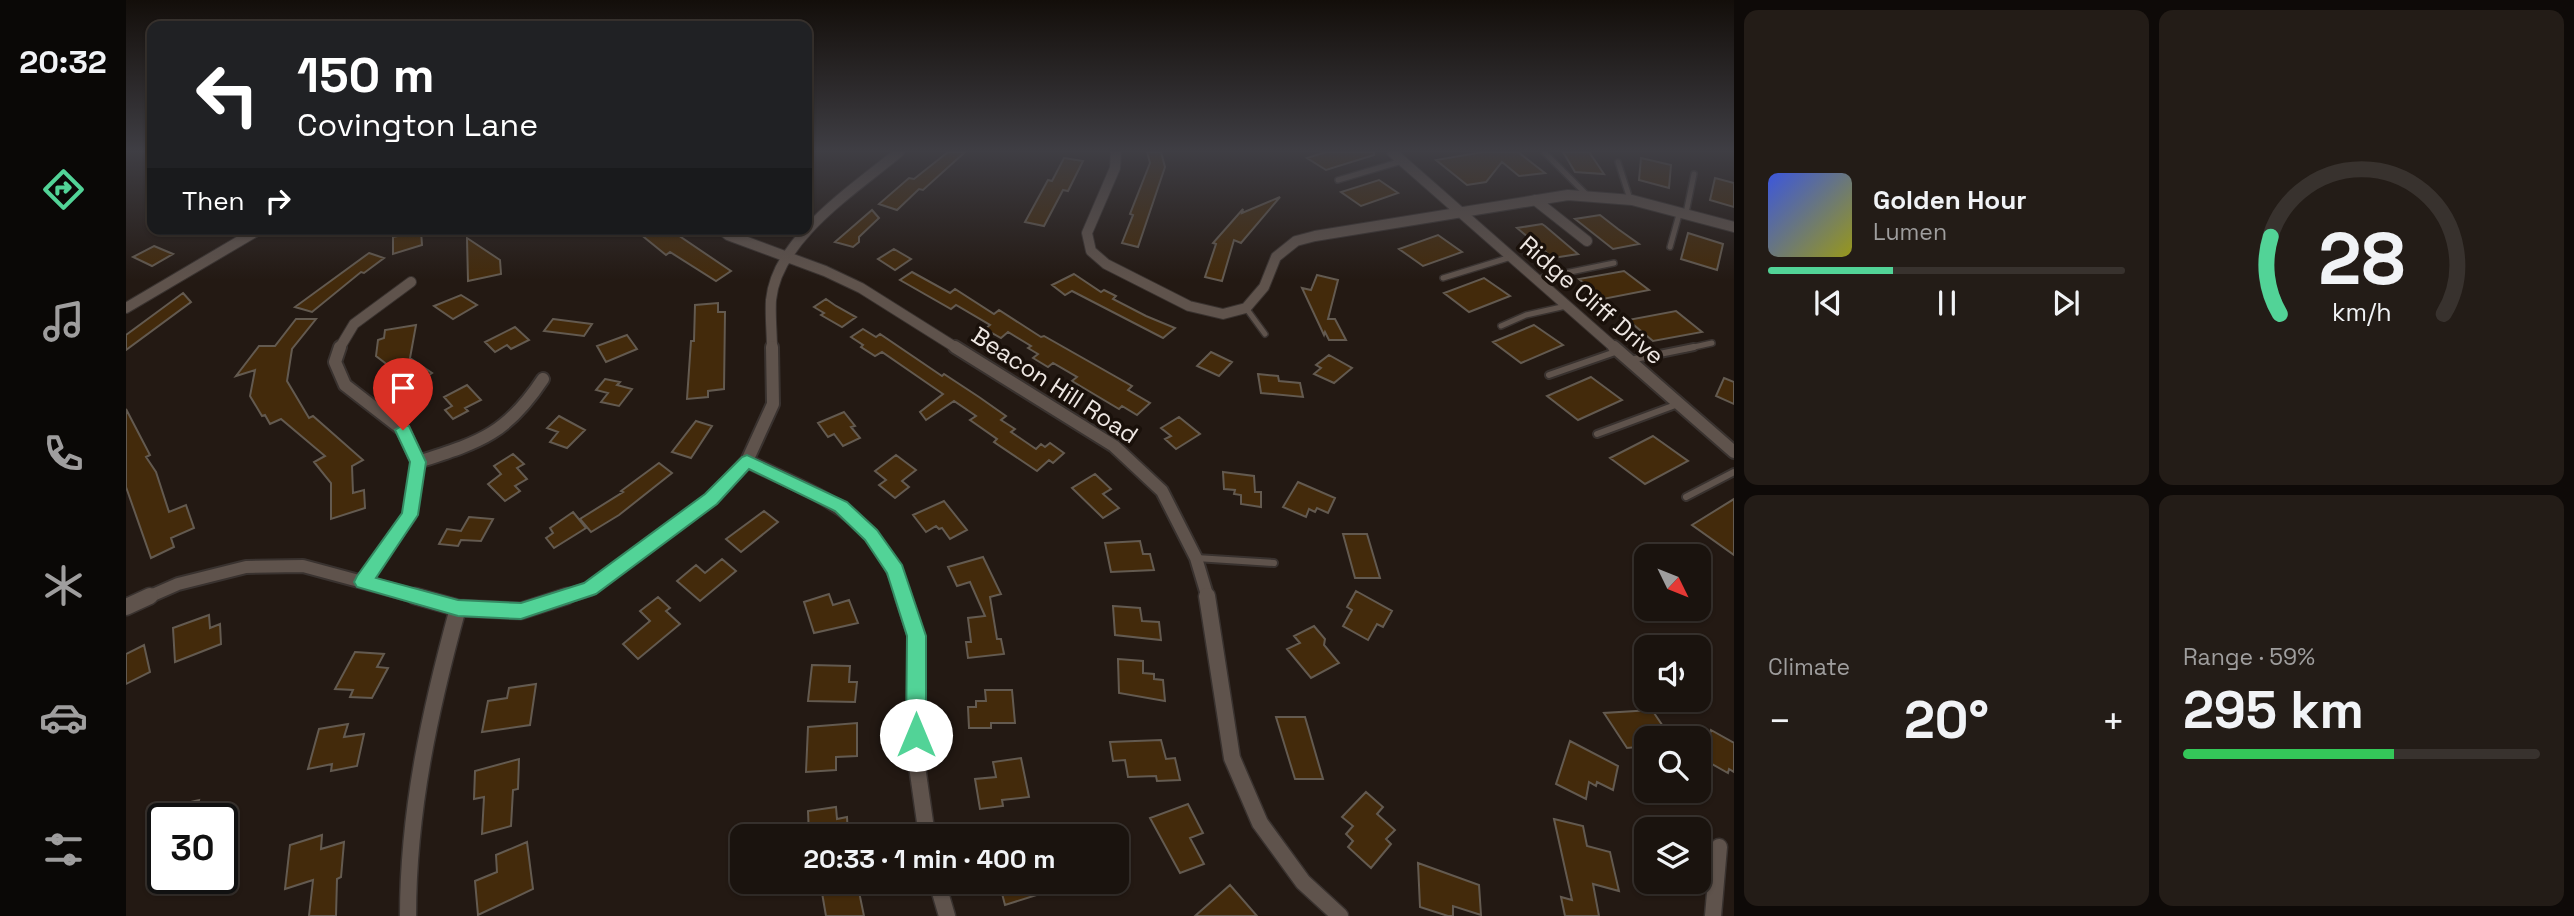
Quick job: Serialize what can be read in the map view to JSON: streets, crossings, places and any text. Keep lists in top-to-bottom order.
{
  "streets": {
    "street": ["Ridge Cliff Drive", "Beacon Hill Road"]
  },
  "north": "bottom right",
  "page": {
    "tabs": "20:32",
    "turn": ["150 m", "Covington Lane"],
    "then": "Then",
    "song": ["Golden Hour", "Lumen"],
    "tile": [
      "Climate",
      ["Range · 59%", "295 km"]
    ],
    "heat": ["−", "20°", "+"],
    "limit": "30",
    "trip": "20:33 · 1 min · 400 m",
    "gauge": ["28", "km/h"]
  }
}
